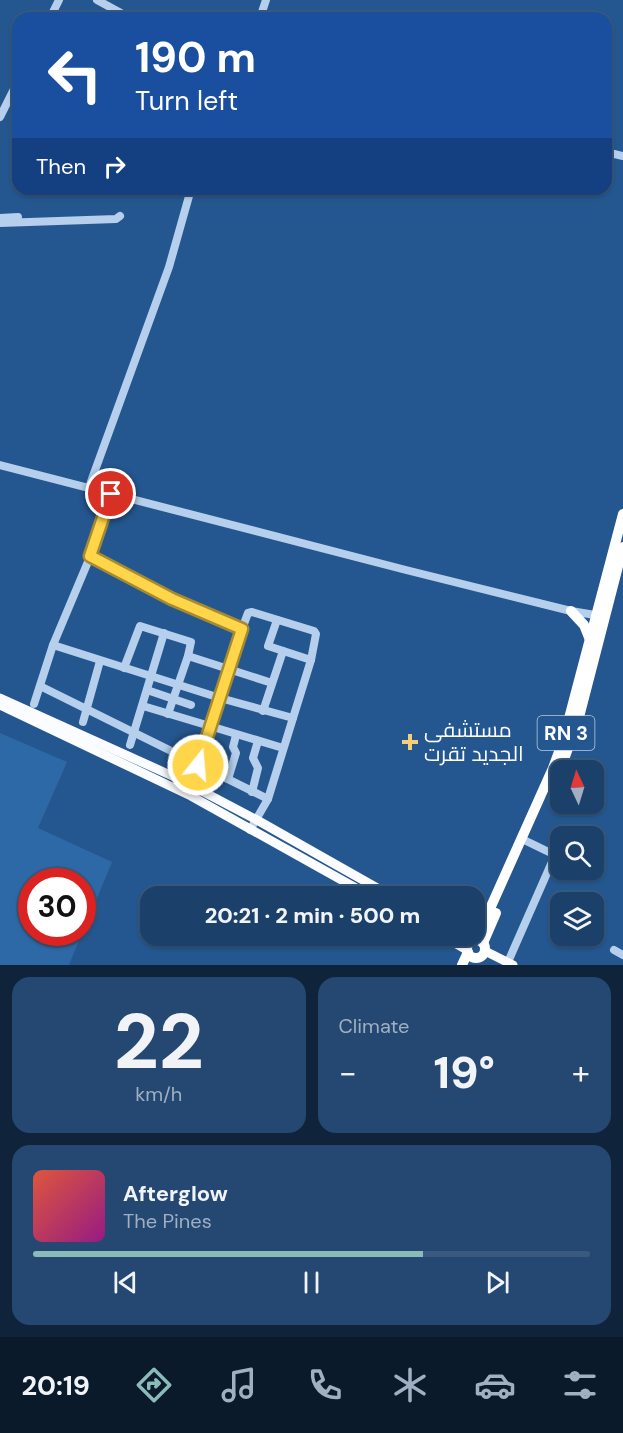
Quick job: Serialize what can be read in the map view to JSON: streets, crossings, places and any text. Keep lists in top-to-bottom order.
{
  "streets": {
    "highway": ["RN 3"]
  },
  "places": {
    "health": ["مستشفى الجديد تقرت"]
  },
  "north": "top",
  "page": {
    "turn": ["190 m", "Turn left"],
    "then": "Then",
    "limit": "30",
    "trip": "20:21 · 2 min · 500 m",
    "tile": [
      ["22", "km/h"],
      "Climate"
    ],
    "heat": ["−", "19°", "+"],
    "song": ["Afterglow", "The Pines"],
    "tabs": "20:19"
  }
}
